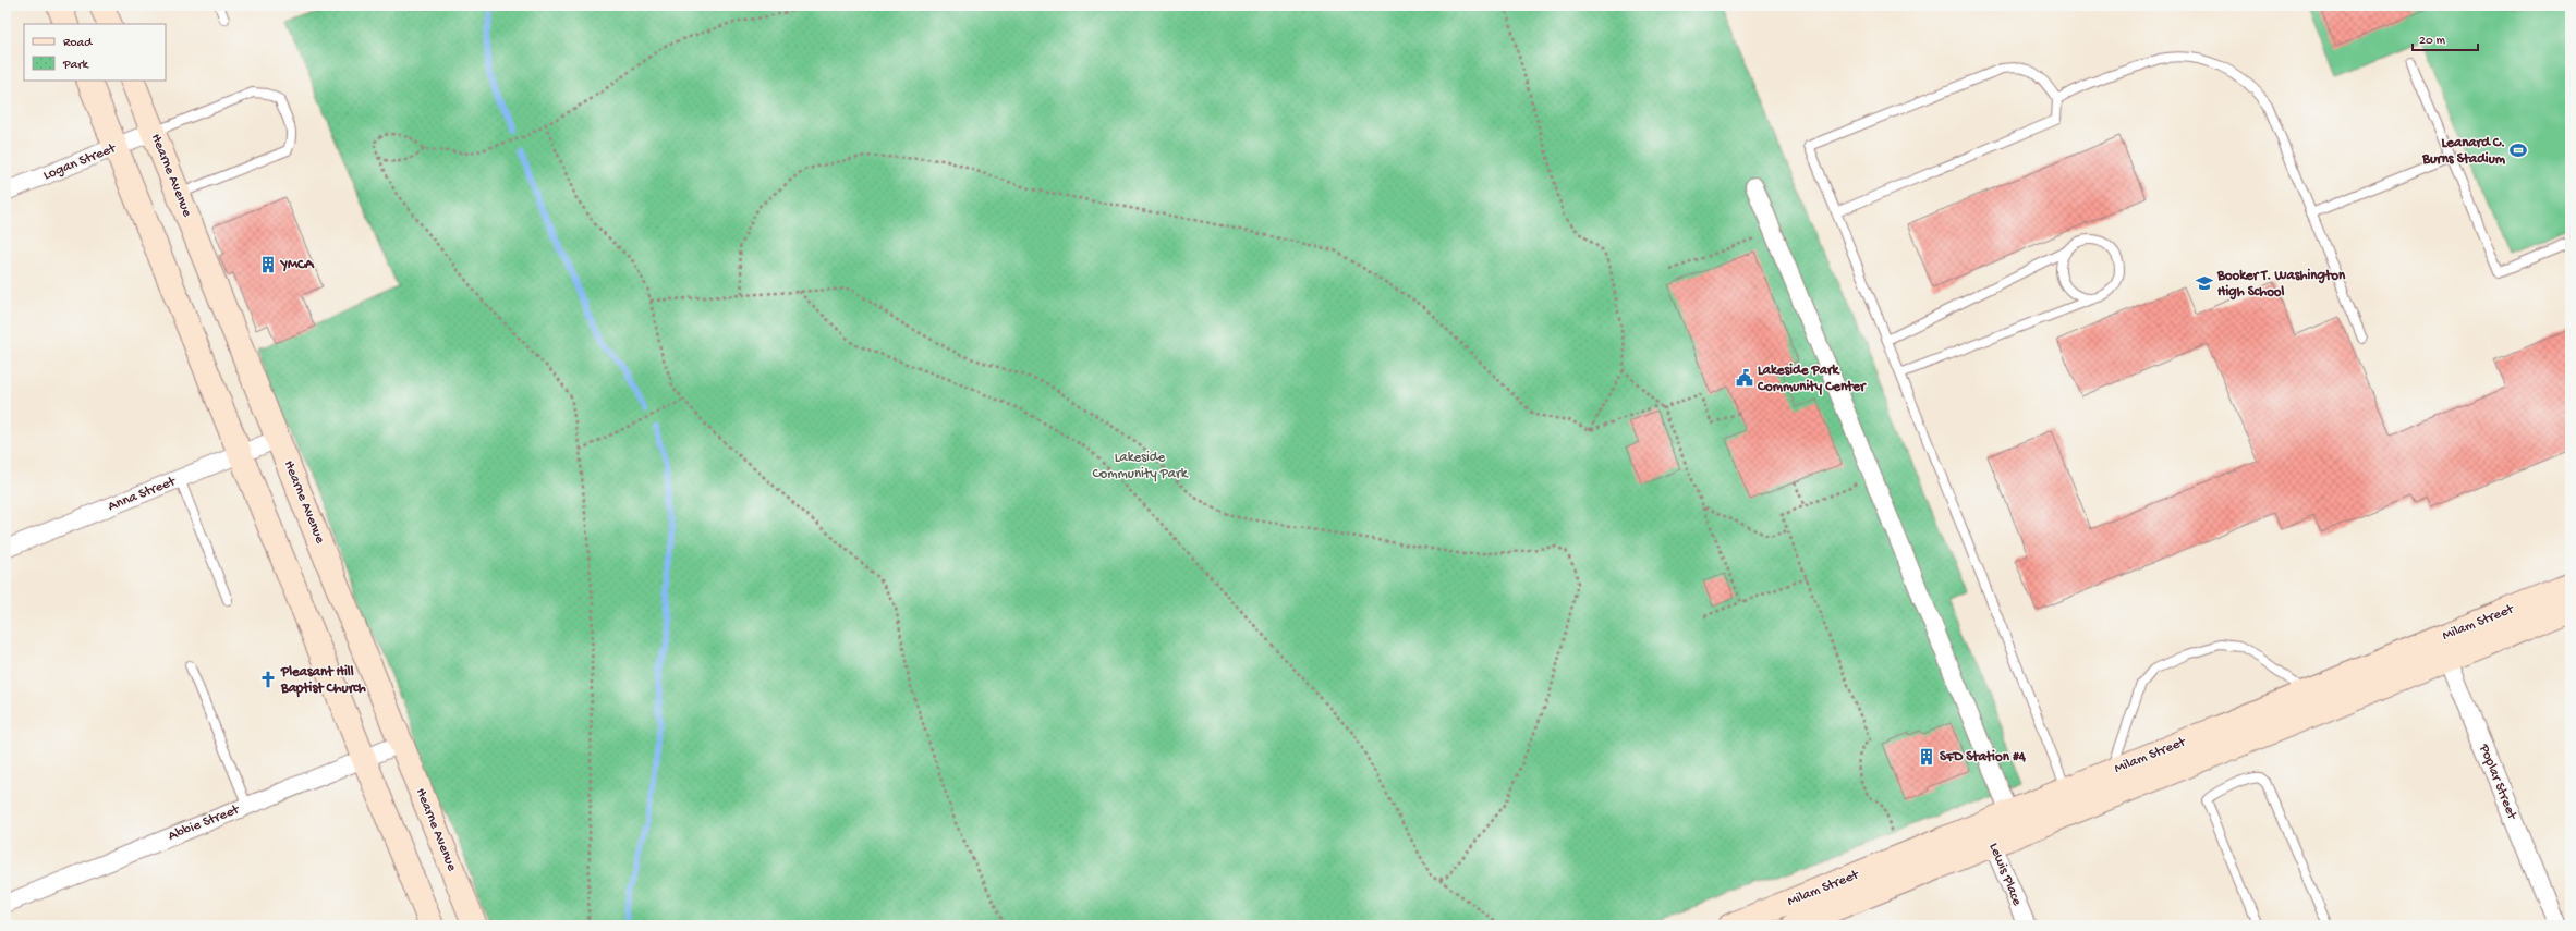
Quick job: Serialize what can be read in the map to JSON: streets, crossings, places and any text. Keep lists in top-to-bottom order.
{
  "streets": {
    "main road": ["Hearne Avenue", "Milam Street"],
    "street": [
      "Logan Street",
      "Anna Street",
      "Poplar Street",
      "Abbie Street",
      "Lewis Place"
    ]
  },
  "crossings": [
    ["Logan Street", "Hearne Avenue"],
    ["Hearne Avenue", "Anna Street"],
    ["Hearne Avenue", "Abbie Street"],
    ["Milam Street", "Poplar Street"],
    ["Milam Street", "Lewis Place"]
  ],
  "parks": ["Lakeside Community Park"],
  "places": {
    "sports": ["Leanard C. Burns Stadium"],
    "building": ["YMCA", "SFD Station #4"],
    "school or university": ["Booker T. Washington High School"],
    "public building": ["Lakeside Park Community Center"],
    "church": ["Pleasant Hill Baptist Church"]
  },
  "legend": ["Road", "Park"],
  "scale_bar": "20 m"
}
